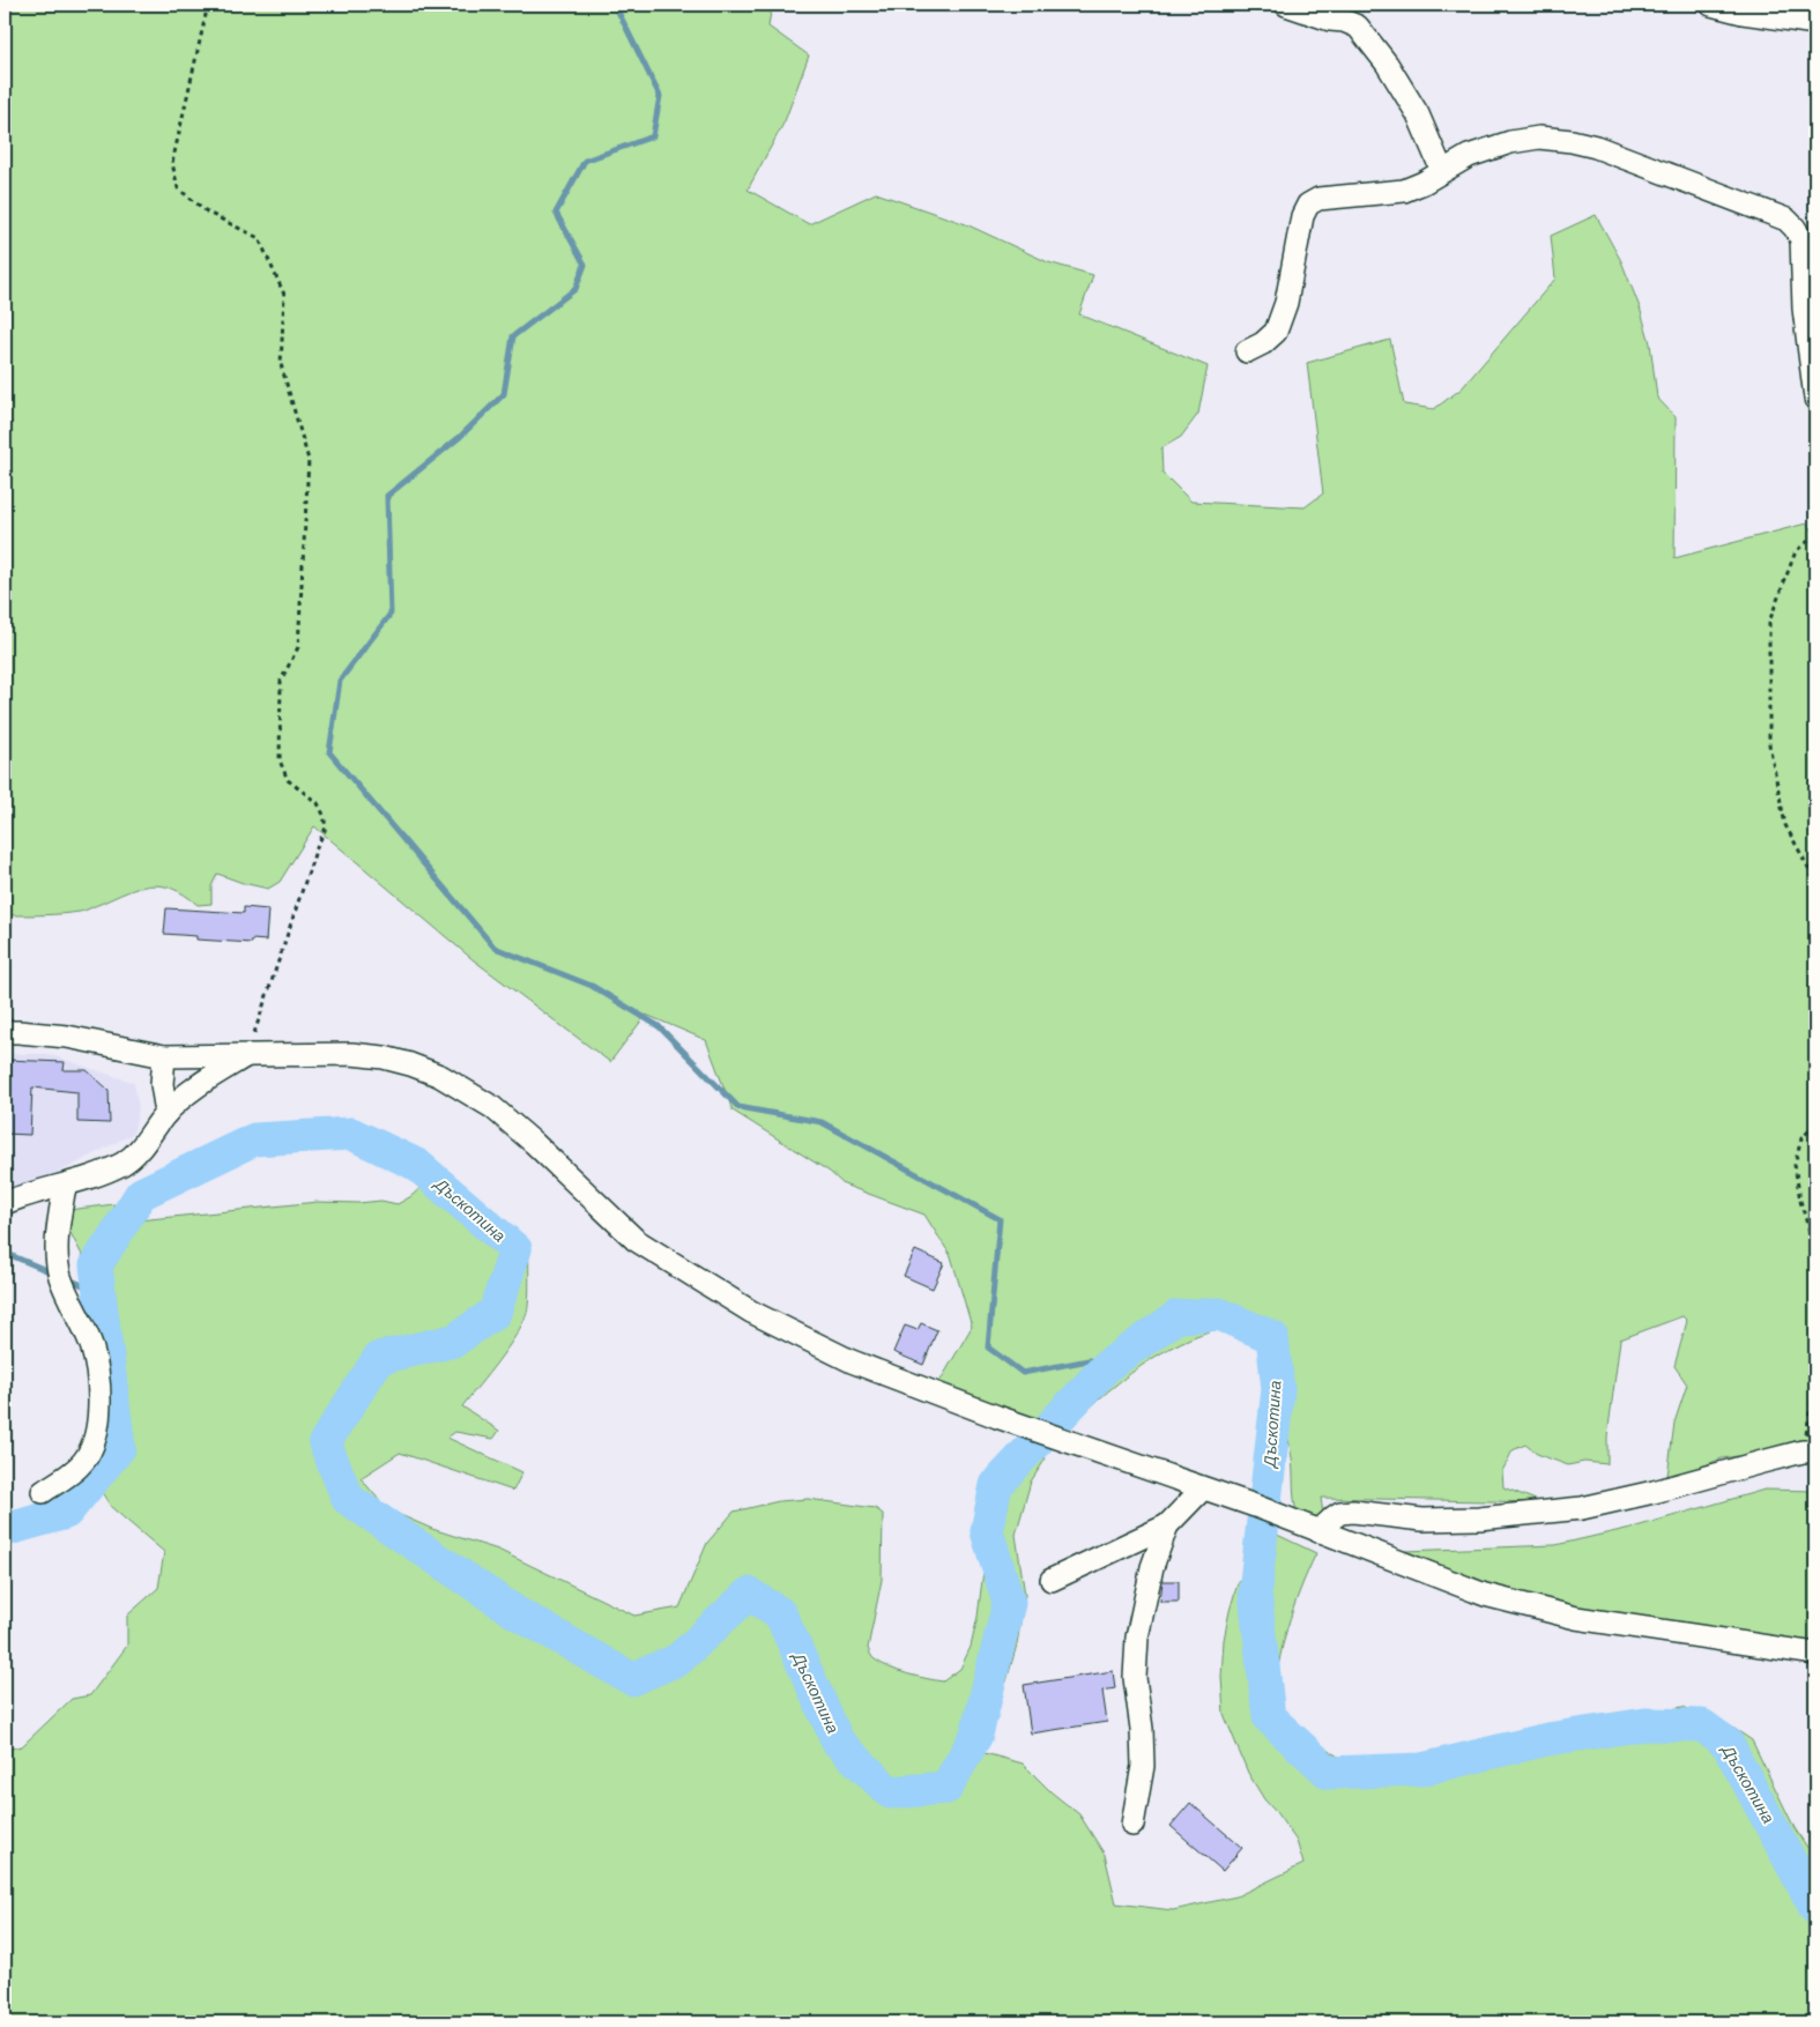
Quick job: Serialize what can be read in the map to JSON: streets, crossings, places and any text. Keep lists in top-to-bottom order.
{
  "water": ["Дъскотина"]
}
